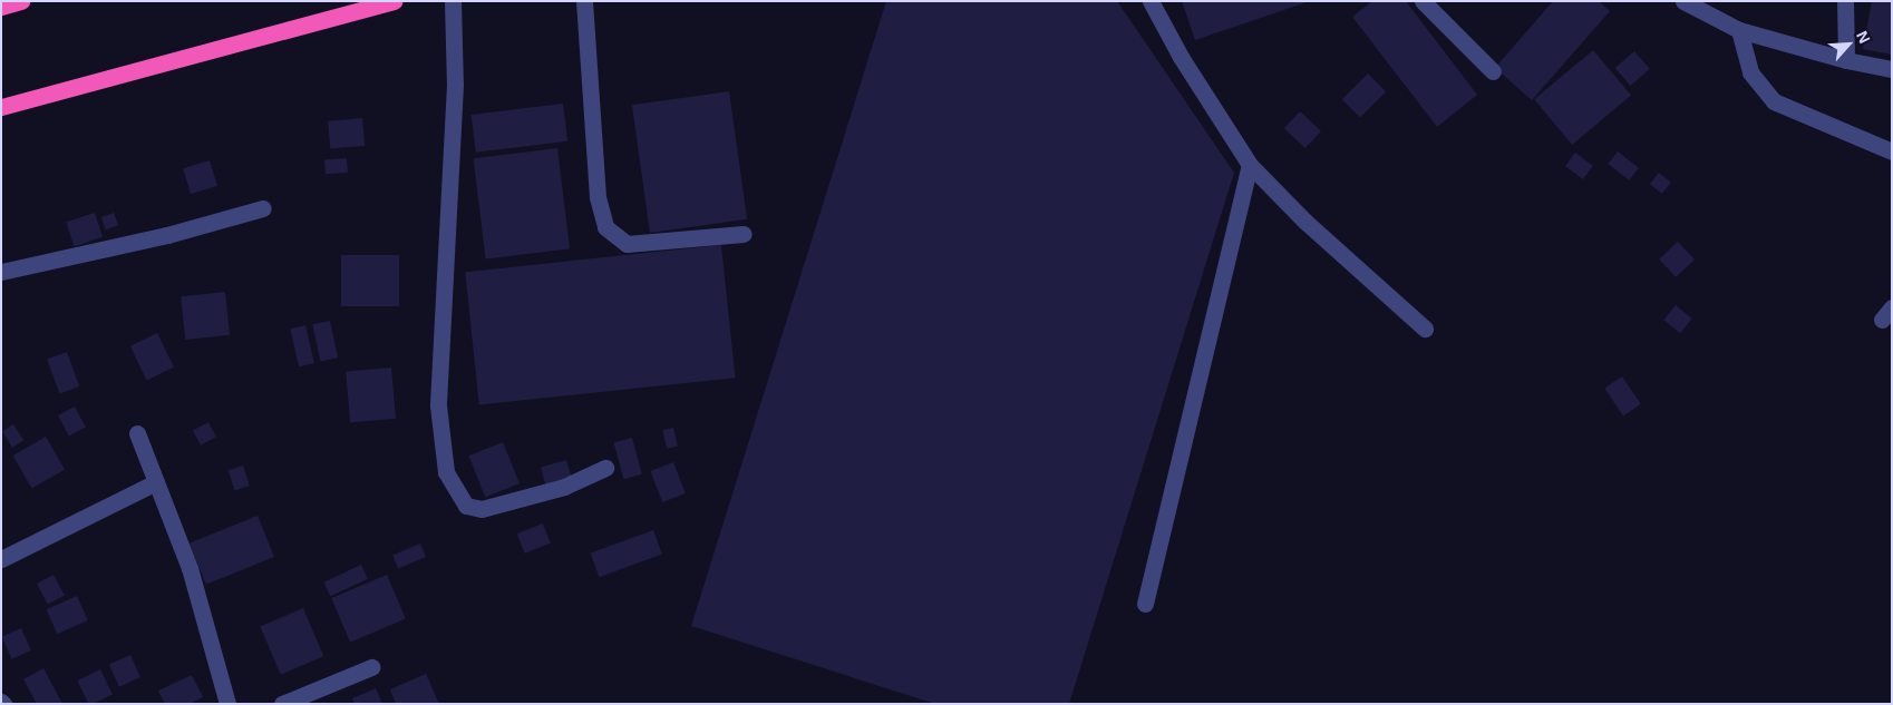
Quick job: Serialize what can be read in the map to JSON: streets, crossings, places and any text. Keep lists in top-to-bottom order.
{
  "north": "top right"
}
